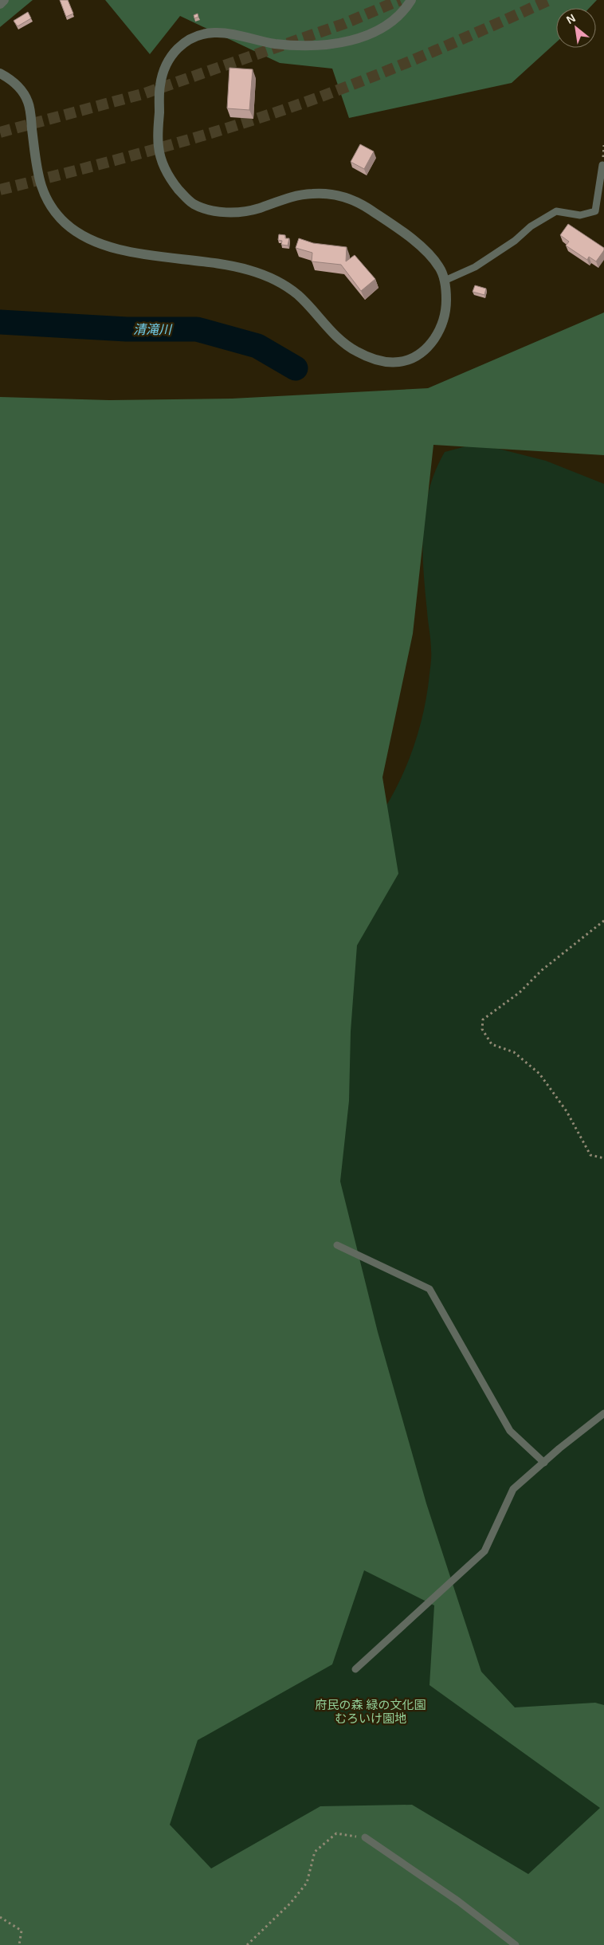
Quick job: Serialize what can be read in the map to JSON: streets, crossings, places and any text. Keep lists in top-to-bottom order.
{
  "water": ["清滝川"],
  "parks": ["府民の森 緑の文化園 むろいけ園地"],
  "north": "top left"
}
